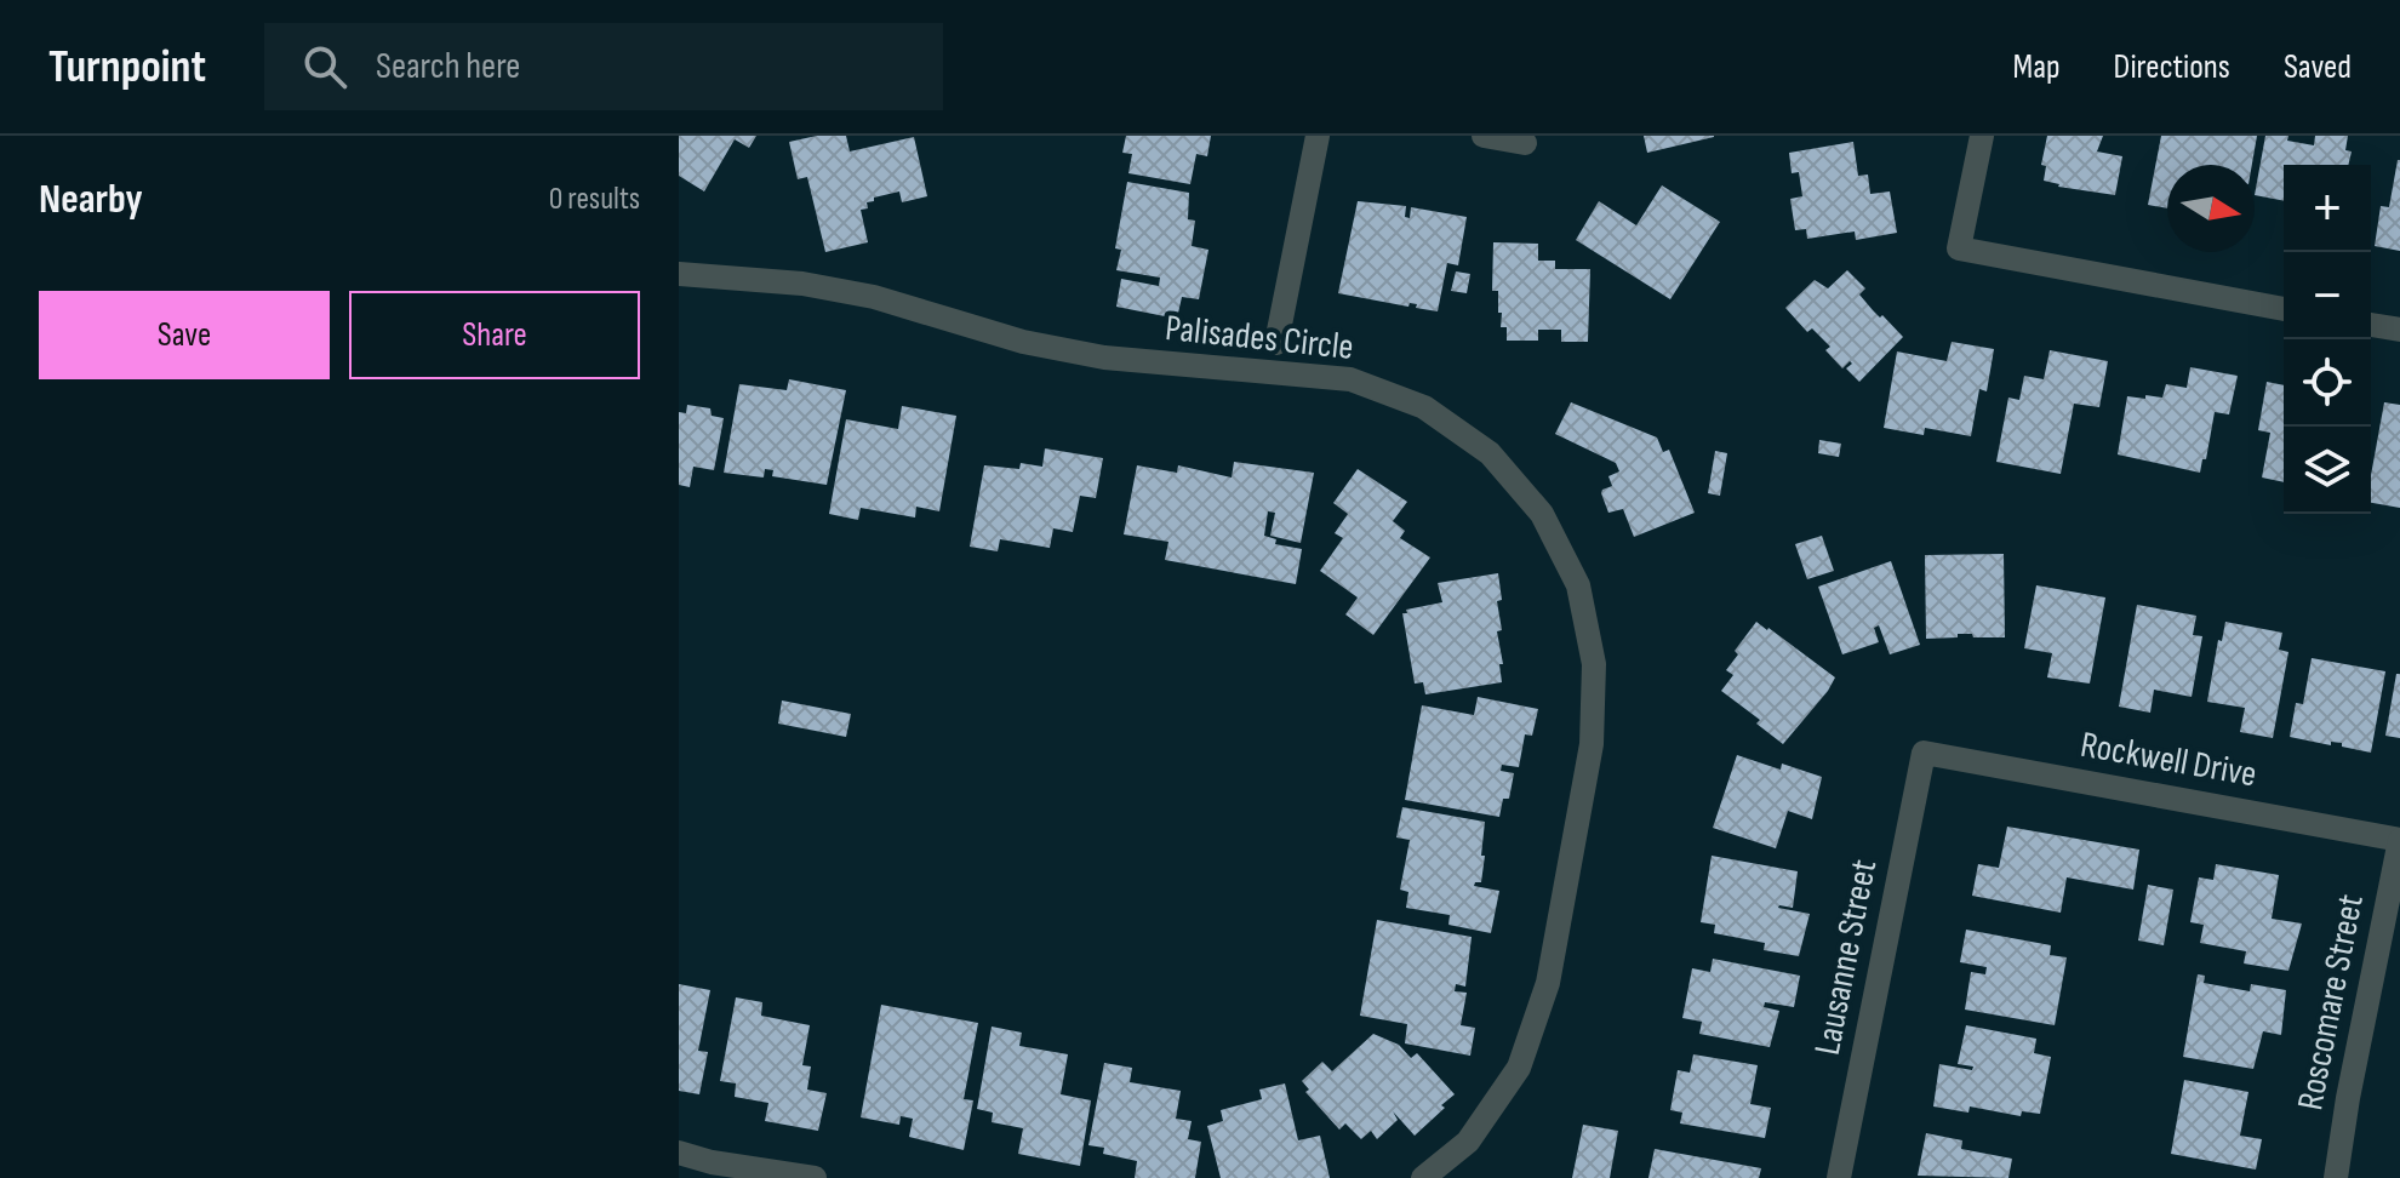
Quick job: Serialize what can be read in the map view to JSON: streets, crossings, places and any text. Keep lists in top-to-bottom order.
{
  "streets": {
    "street": [
      "Palisades Circle",
      "Rockwell Drive",
      "Lausanne Street",
      "Roscomare Street"
    ]
  },
  "crossings": [
    ["Rockwell Drive", "Lausanne Street"],
    ["Rockwell Drive", "Roscomare Street"]
  ],
  "north": "right",
  "page": {
    "header": "Turnpoint",
    "search": "Search here",
    "nav": ["Map", "Directions", "Saved"],
    "heading": ["Nearby", "0 results"],
    "map_buttons": ["+", "−"],
    "buttons": ["Save", "Share"]
  }
}
